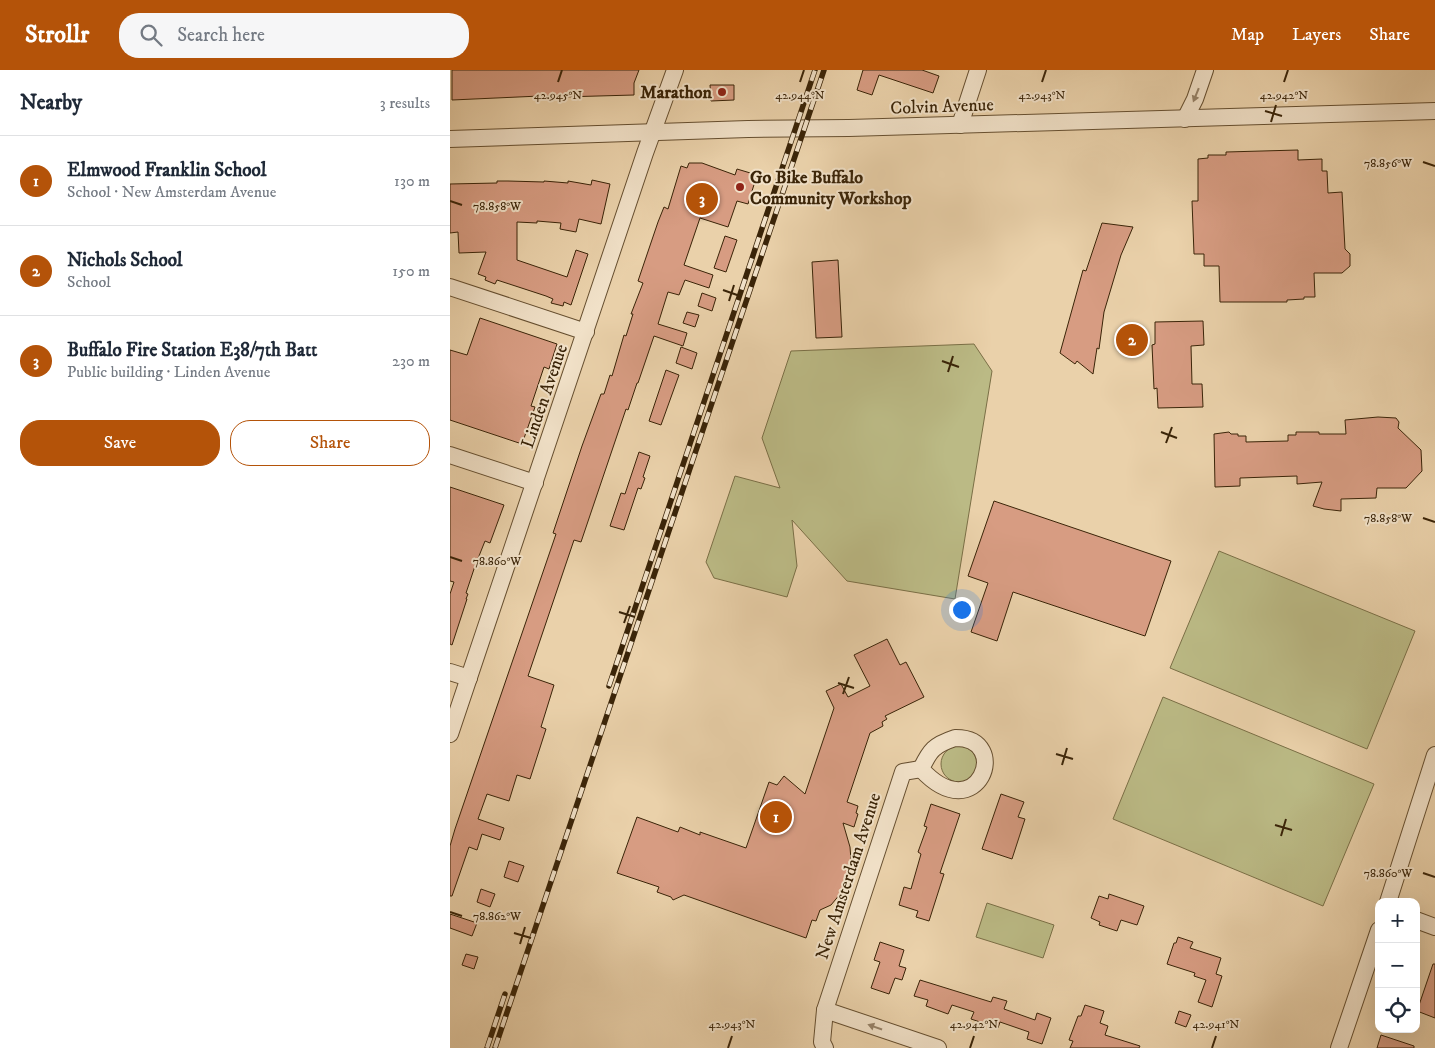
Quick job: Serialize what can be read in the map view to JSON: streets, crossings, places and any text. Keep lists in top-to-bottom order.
{
  "streets": {
    "street": ["Colvin Avenue", "Linden Avenue", "New Amsterdam Avenue"]
  },
  "crossings": [
    ["Colvin Avenue", "Linden Avenue"]
  ],
  "places": ["Marathon", "Go Bike Buffalo Community Workshop"],
  "page": {
    "header": "Strollr",
    "search": "Search here",
    "nav": ["Map", "Layers", "Share"],
    "heading": ["Nearby", "3 results"],
    "list": [
      {
        "mark": "1",
        "name": "Elmwood Franklin School",
        "note": "School · New Amsterdam Avenue",
        "value": "130 m"
      },
      {
        "mark": "2",
        "name": "Nichols School",
        "note": "School",
        "value": "150 m"
      },
      {
        "mark": "3",
        "name": "Buffalo Fire Station E38/7th Batt",
        "note": "Public building · Linden Avenue",
        "value": "230 m"
      }
    ],
    "pins": ["3", "2", "1"],
    "buttons": ["Save", "Share"],
    "map_buttons": ["+", "−"]
  },
  "coordinates": [
    "42.945°N",
    "42.944°N",
    "42.943°N",
    "42.942°N",
    "78.856°W",
    "78.858°W",
    "78.860°W",
    "78.862°W",
    "42.941°N"
  ]
}
